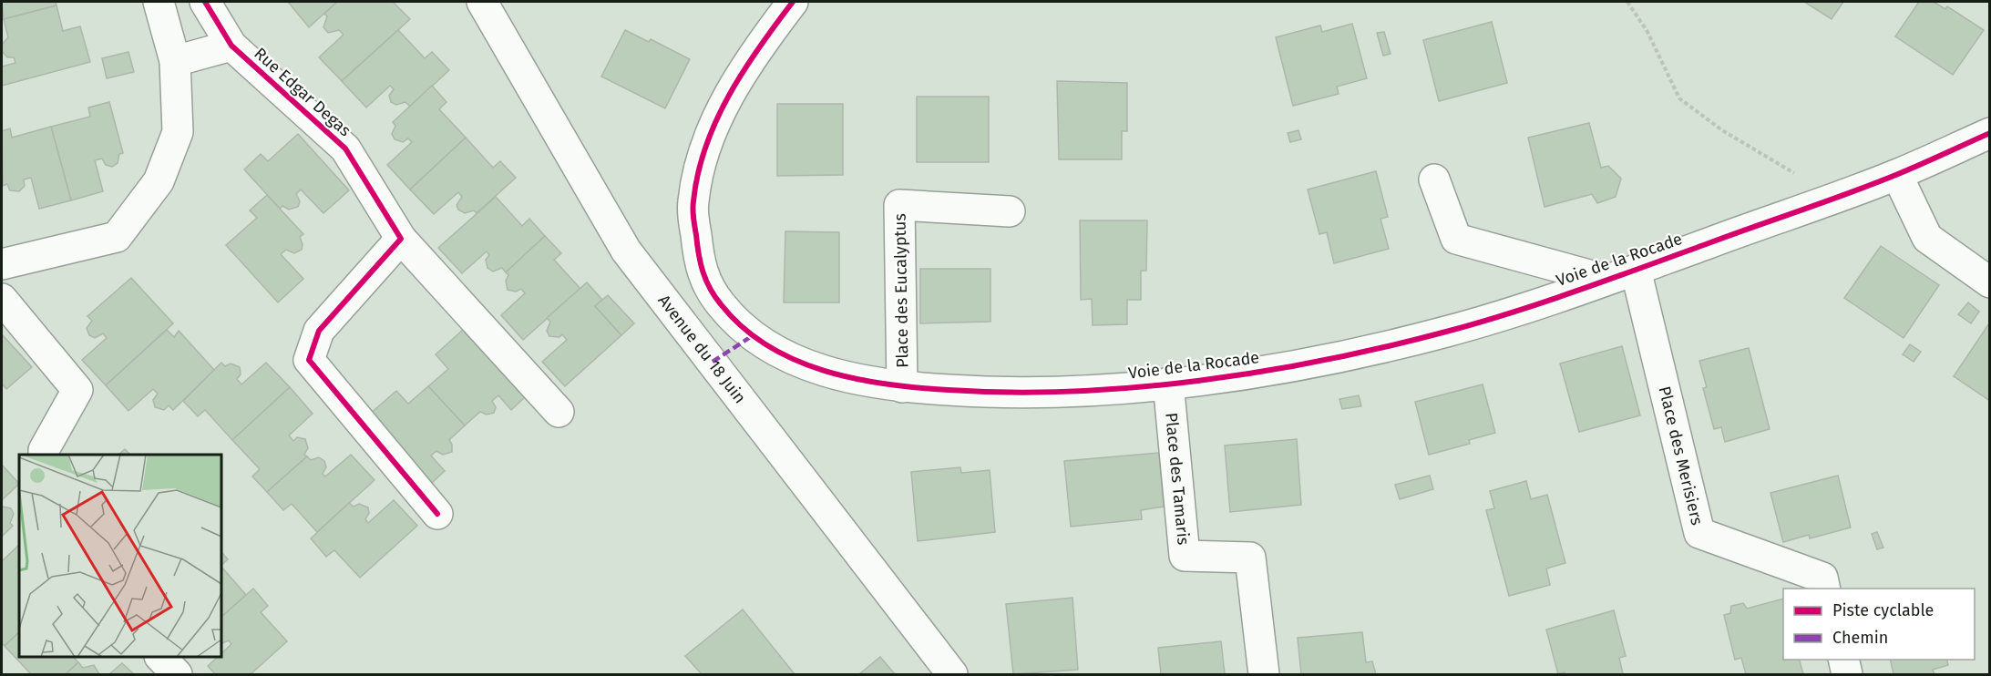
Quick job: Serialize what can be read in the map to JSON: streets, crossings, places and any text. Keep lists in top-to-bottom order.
{
  "streets": {
    "street": [
      "Rue Edgar Degas",
      "Voie de la Rocade",
      "Place des Eucalyptus",
      "Avenue du 18 Juin",
      "Place des Merisiers",
      "Place des Tamaris"
    ]
  },
  "crossings": [
    ["Voie de la Rocade", "Place des Eucalyptus"],
    ["Voie de la Rocade", "Place des Merisiers"],
    ["Voie de la Rocade", "Place des Tamaris"]
  ],
  "legend": ["Piste cyclable", "Chemin"]
}
